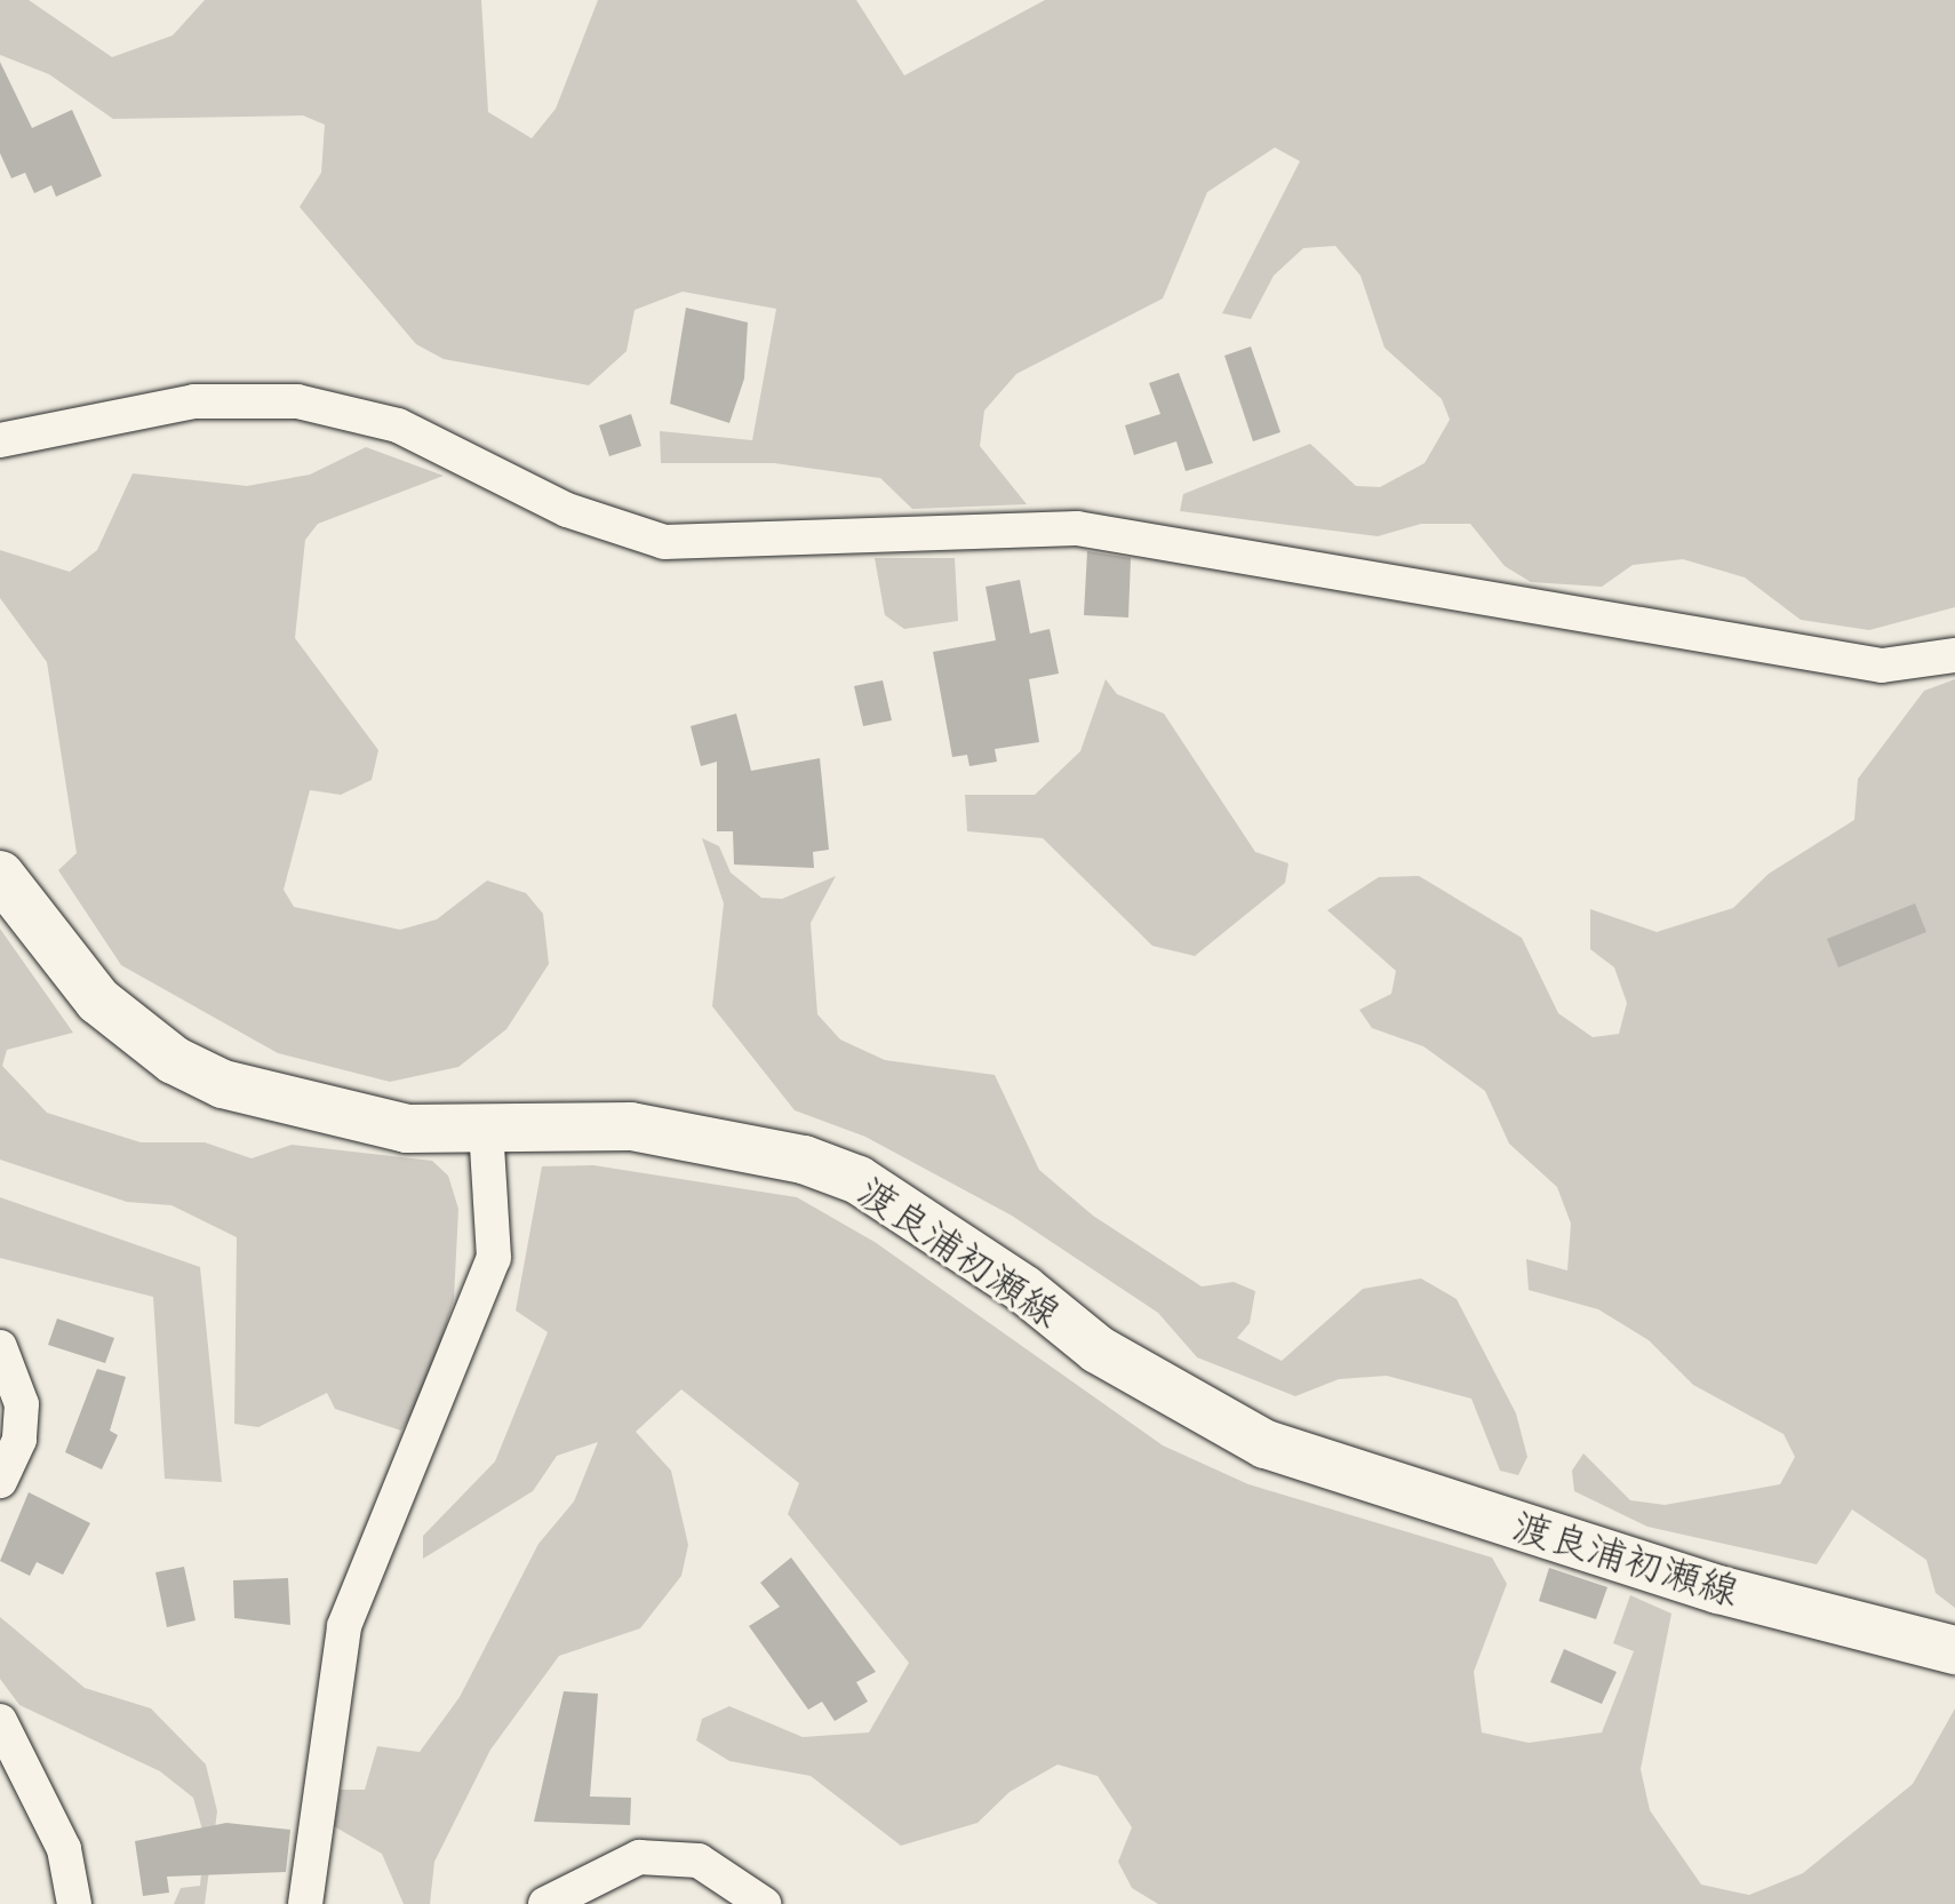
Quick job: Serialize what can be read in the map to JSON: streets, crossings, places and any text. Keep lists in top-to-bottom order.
{
  "streets": {
    "main road": ["渡良浦初瀬線"]
  }
}
